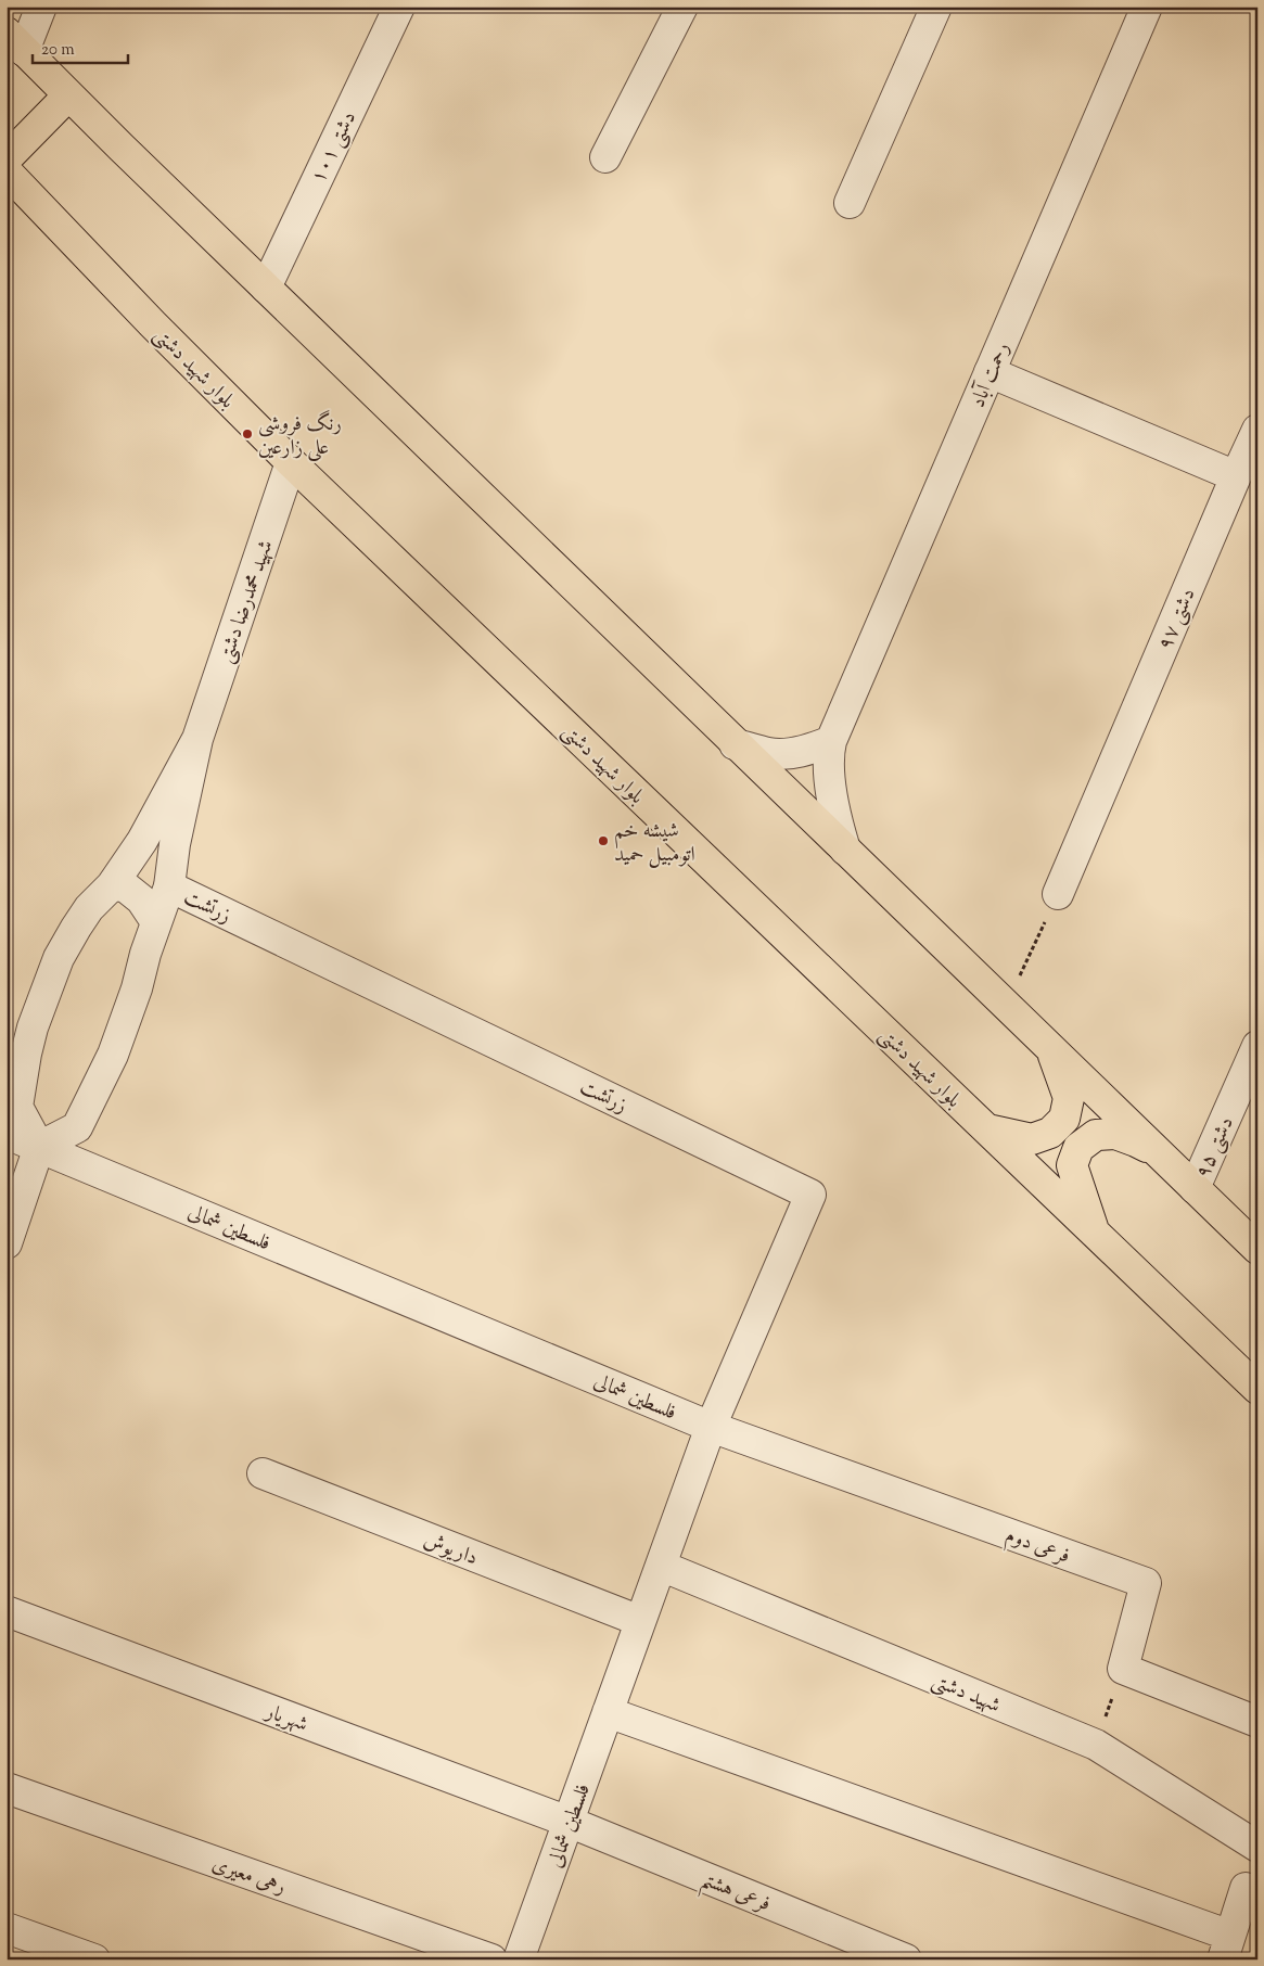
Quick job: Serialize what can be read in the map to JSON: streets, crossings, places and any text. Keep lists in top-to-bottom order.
{
  "streets": {
    "main road": ["بلوار شهید دشتی"],
    "street": [
      "دشتی ۱۰۱",
      "رحمت آباد",
      "شهید محمدرضا دشتی",
      "دشتی ۹۷",
      "زرتشت",
      "دشتی ۹۵",
      "فلسطین شمالی",
      "فرعی دوم",
      "داریوش",
      "شهید دشتی",
      "شهریار",
      "رهی معیری",
      "فرعی هشتم"
    ]
  },
  "crossings": [
    ["بلوار شهید دشتی", "شهید محمدرضا دشتی"],
    ["شهید محمدرضا دشتی", "زرتشت"],
    ["شهید محمدرضا دشتی", "فلسطین شمالی"],
    ["زرتشت", "فلسطین شمالی"],
    ["زرتشت", "فرعی دوم"],
    ["فلسطین شمالی", "فرعی دوم"],
    ["فلسطین شمالی", "داریوش"],
    ["فلسطین شمالی", "شهید دشتی"],
    ["فلسطین شمالی", "شهریار"],
    ["فلسطین شمالی", "فرعی هشتم"],
    ["شهریار", "فرعی هشتم"]
  ],
  "places": ["رنگ فروشی علی زارعین", "شیشه خم اتومبیل حمید"],
  "scale_bar": "20 m"
}
